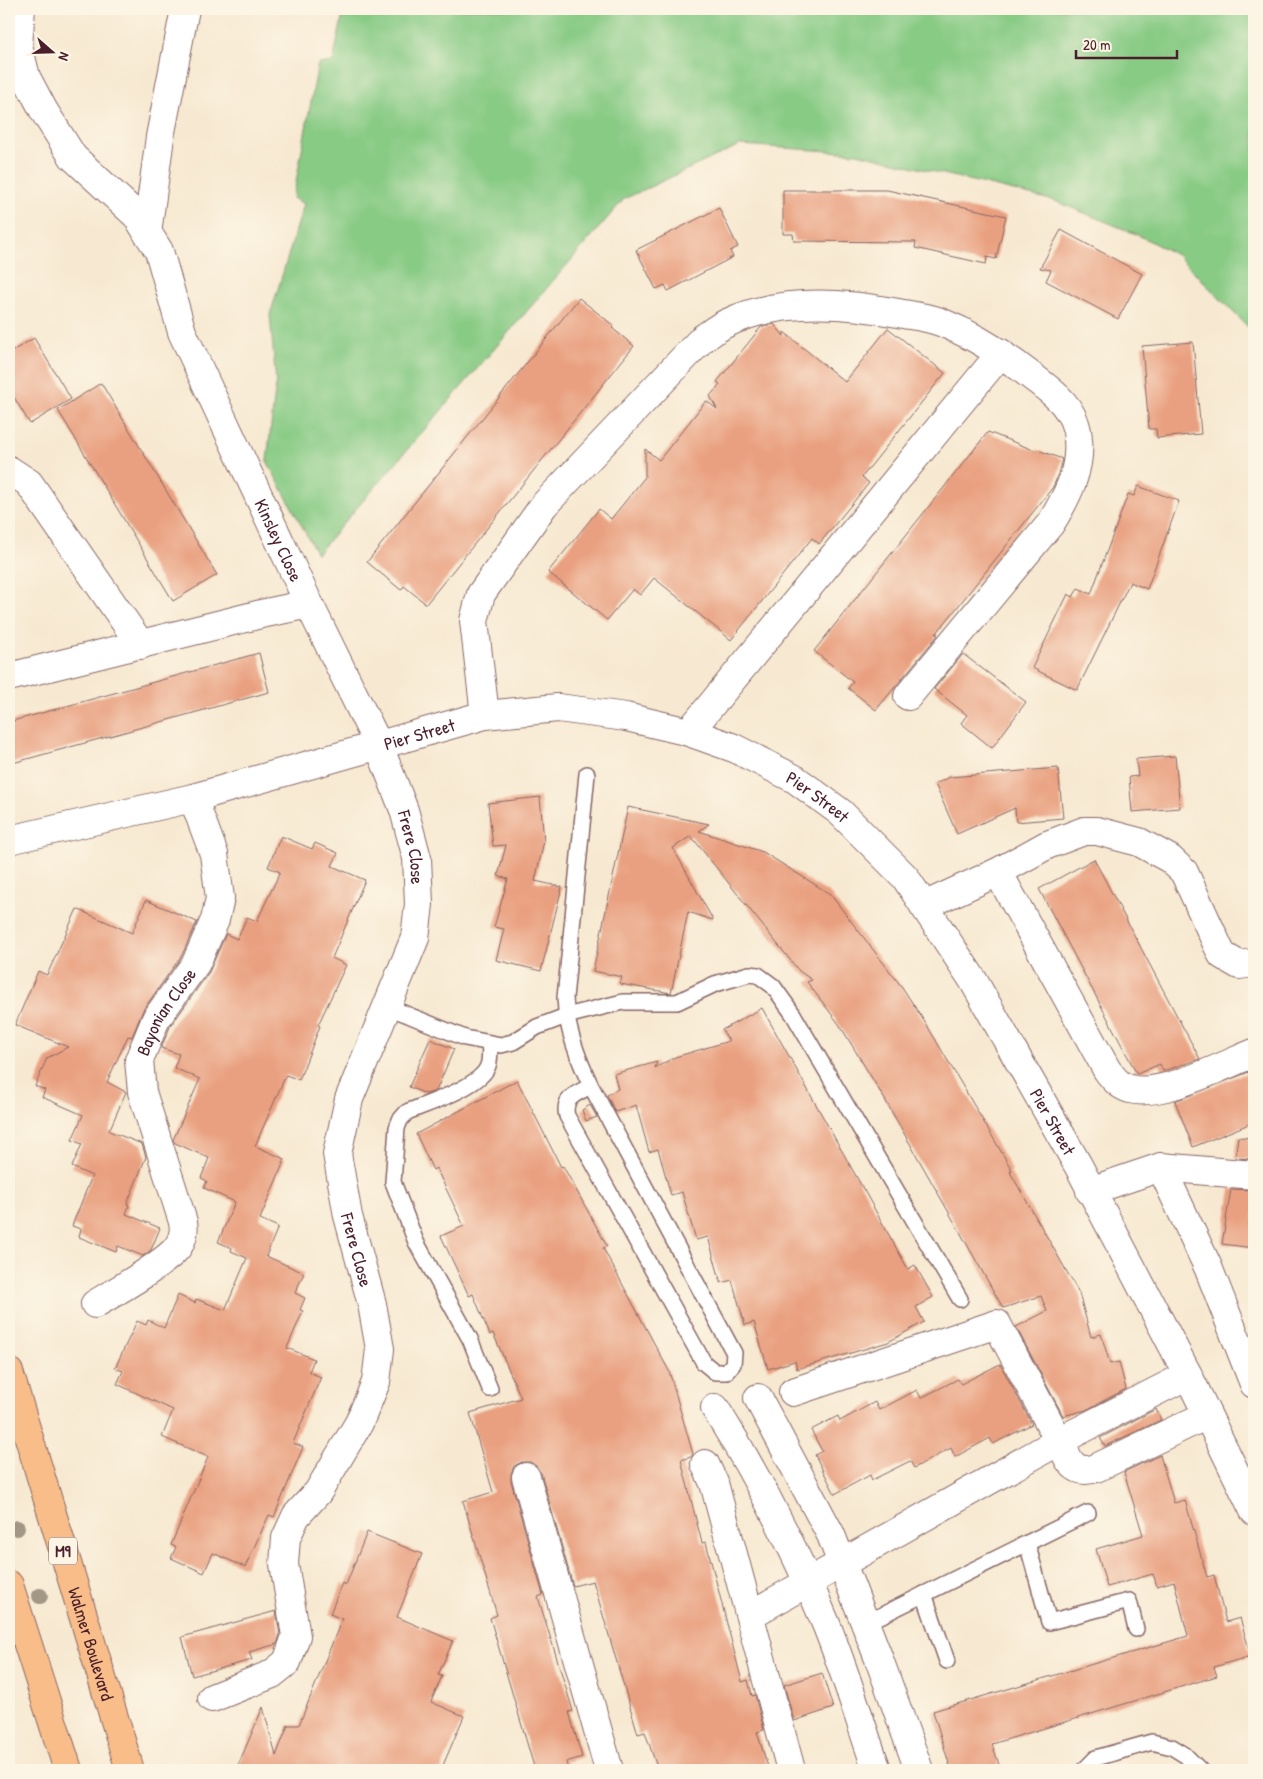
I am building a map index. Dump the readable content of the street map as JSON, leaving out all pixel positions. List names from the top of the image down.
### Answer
{
  "streets": {
    "main road": ["M9", "Walmer Boulevard"],
    "street": [
      "Kinsley Close",
      "Pier Street",
      "Frere Close",
      "Bayonian Close"
    ]
  },
  "crossings": [
    ["Kinsley Close", "Pier Street"],
    ["Kinsley Close", "Frere Close"],
    ["Pier Street", "Frere Close"],
    ["Pier Street", "Bayonian Close"]
  ],
  "scale_bar": "20 m",
  "north": "right"
}
